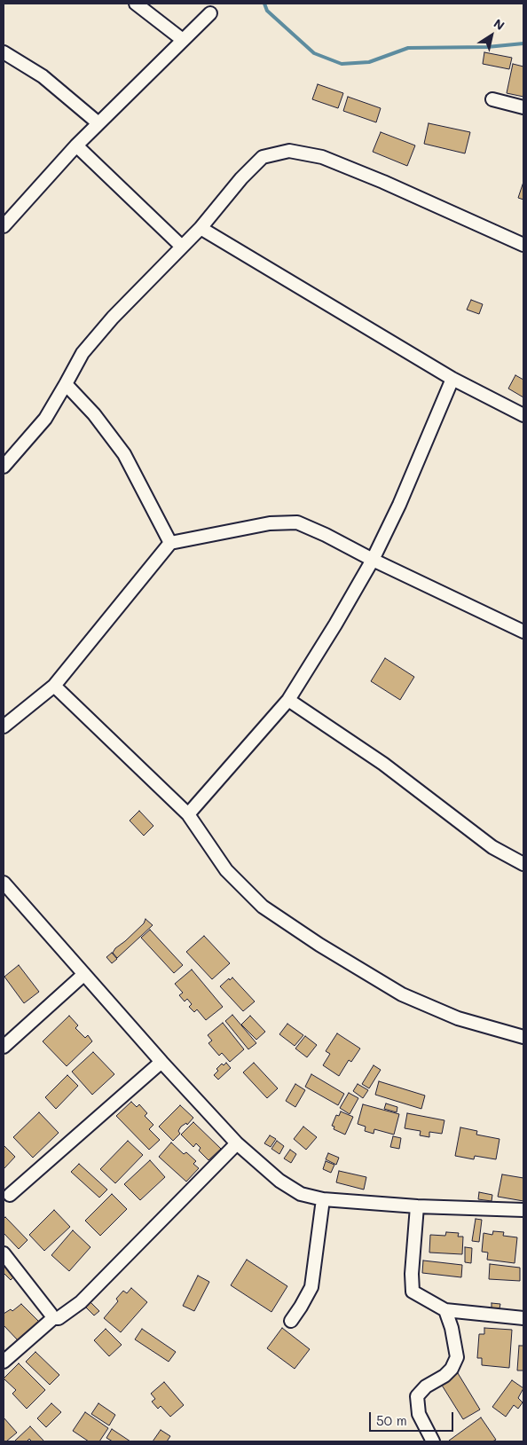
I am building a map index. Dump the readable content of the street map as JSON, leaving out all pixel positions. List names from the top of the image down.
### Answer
{
  "scale_bar": "50 m",
  "north": "top right"
}
